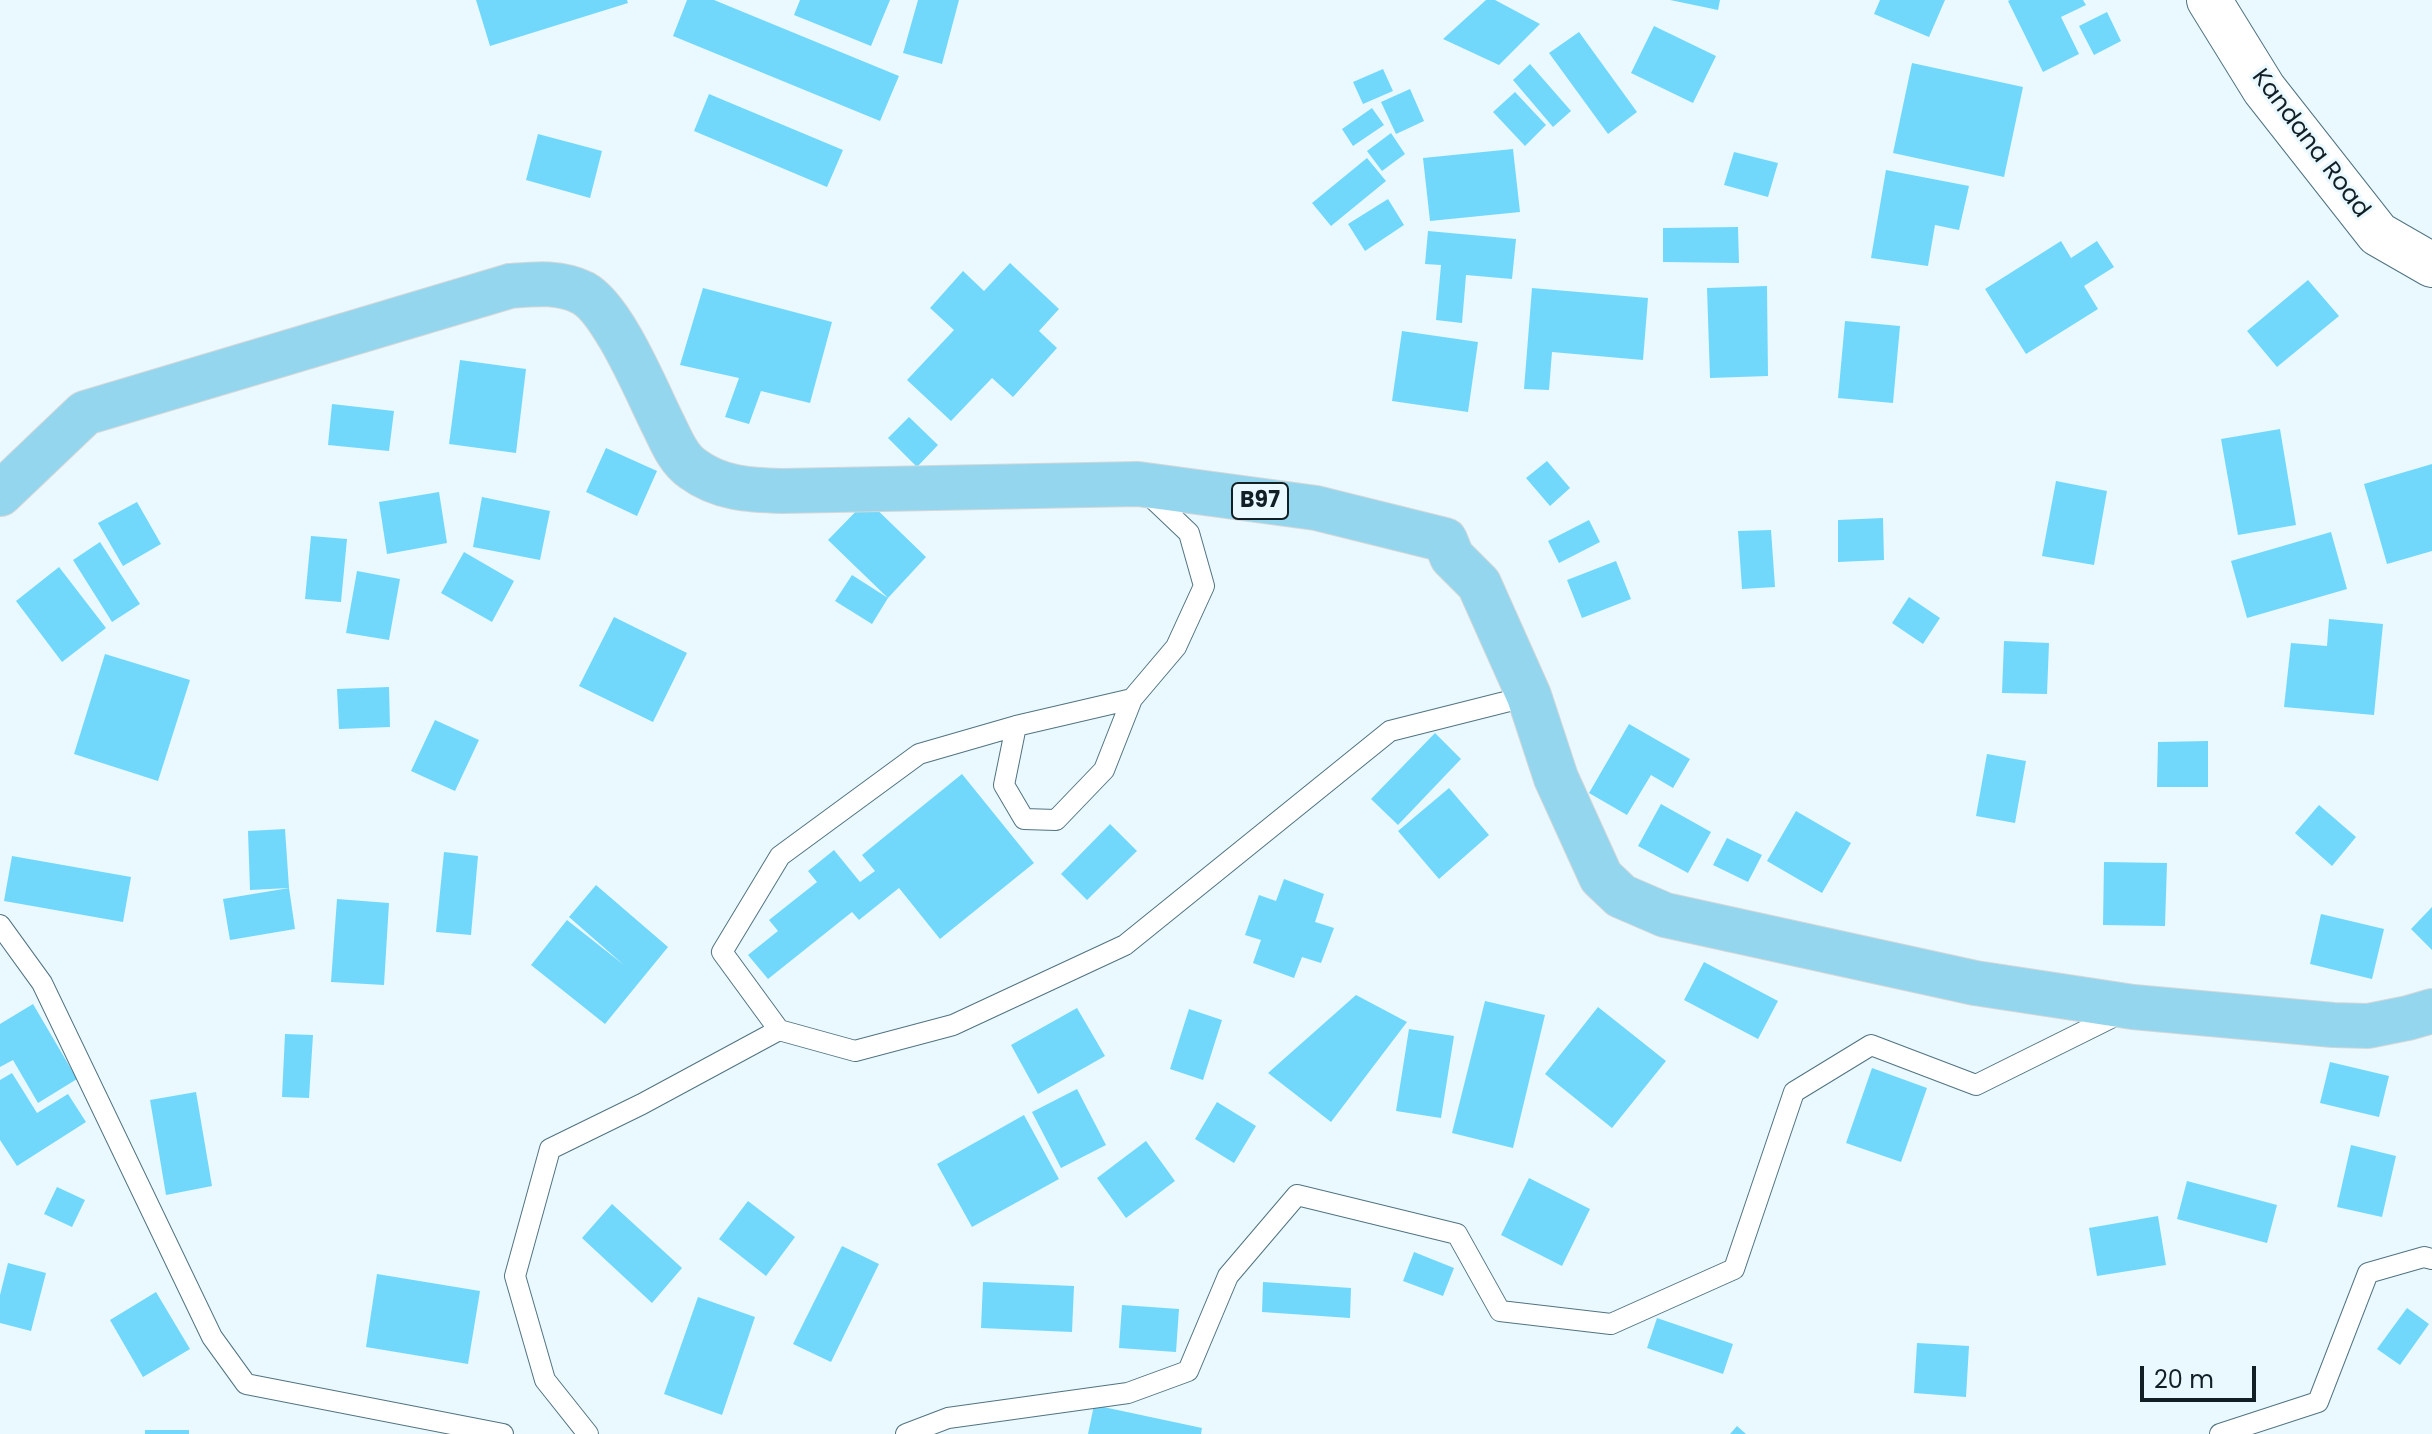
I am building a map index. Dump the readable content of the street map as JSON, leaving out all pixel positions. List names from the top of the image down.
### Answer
{
  "streets": {
    "main road": ["B97"],
    "street": ["Kandana Road"]
  },
  "scale_bar": "20 m"
}
